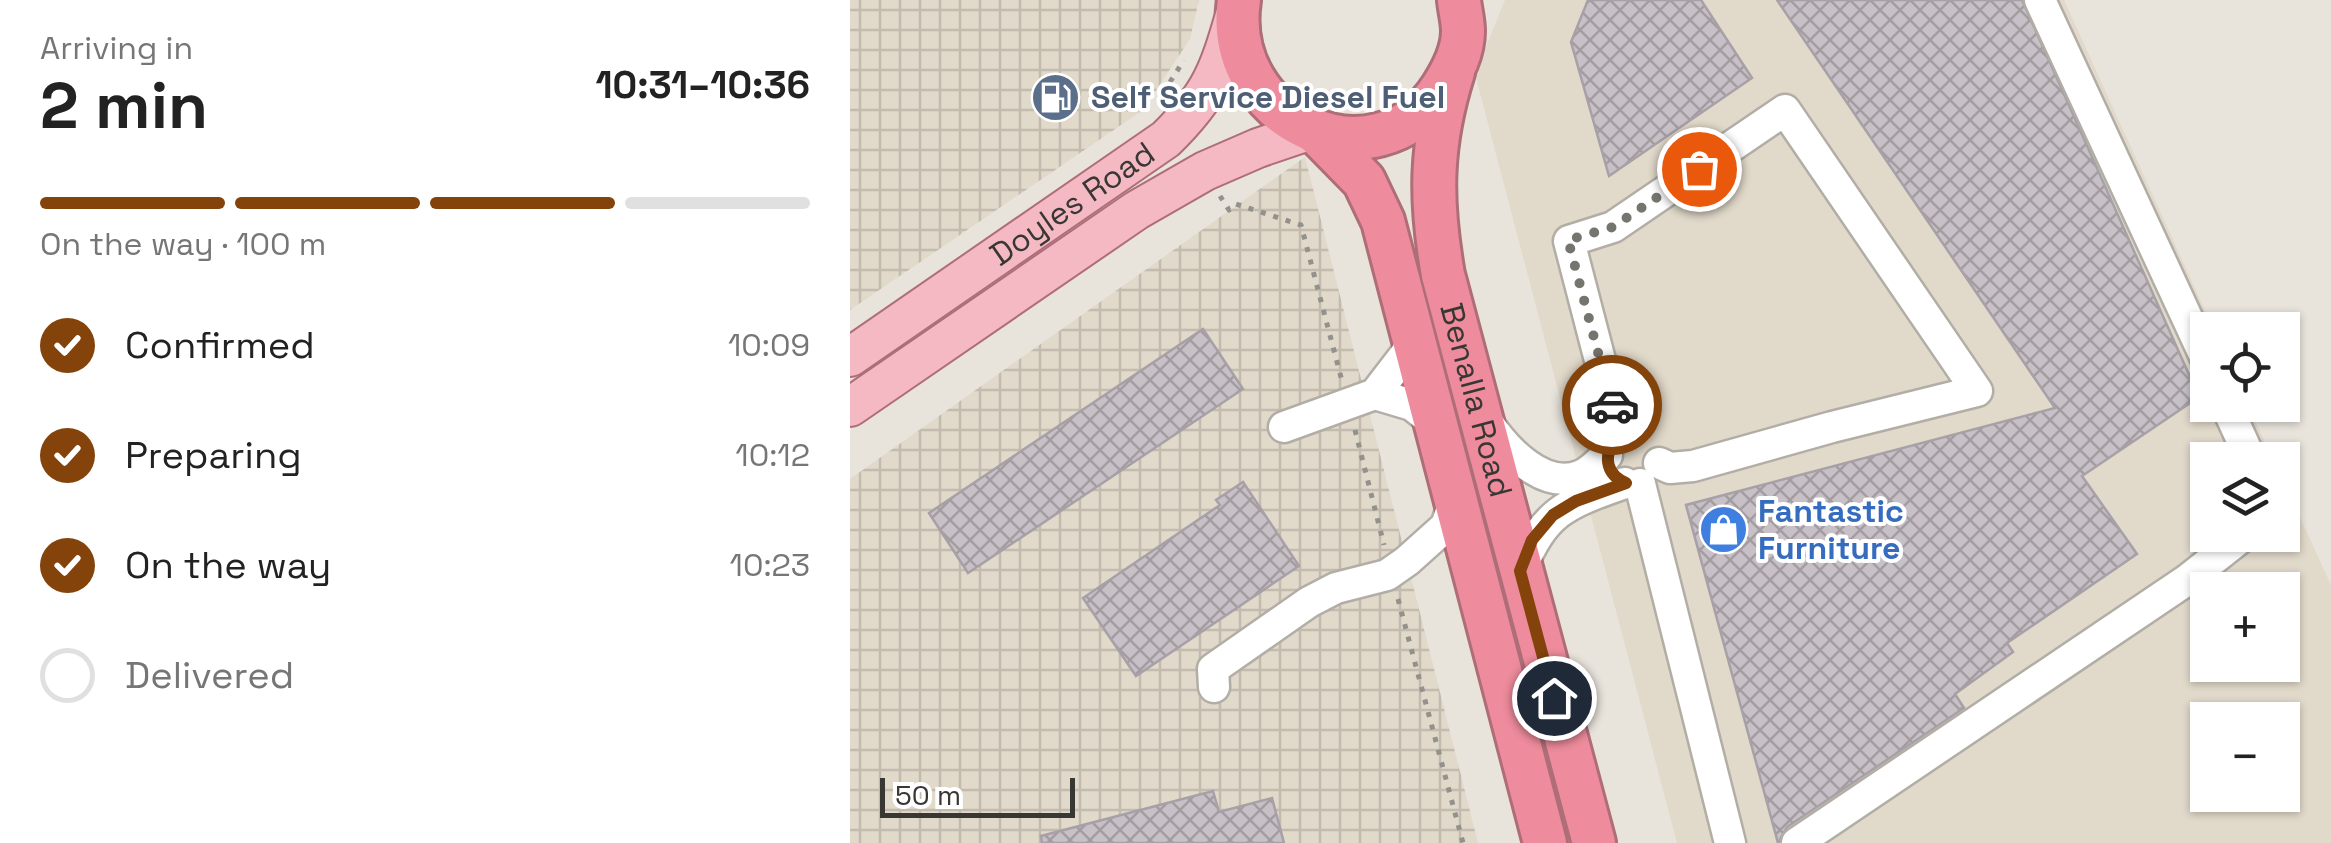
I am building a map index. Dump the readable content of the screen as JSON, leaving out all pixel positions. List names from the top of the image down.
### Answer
{
  "streets": {
    "highway": ["Benalla Road"],
    "main road": ["Doyles Road"]
  },
  "crossings": [
    ["Doyles Road", "Benalla Road"]
  ],
  "places": {
    "fuel station": ["Self Service Diesel Fuel"],
    "shop": ["Fantastic Furniture"]
  },
  "scale_bar": "50 m",
  "page": {
    "heading": ["2 min", "Arriving in", "10:31–10:36"],
    "bar": "On the way · 100 m",
    "list": [
      ["Confirmed", "10:09"],
      ["Preparing", "10:12"],
      ["On the way", "10:23"],
      "Delivered"
    ],
    "map_buttons": ["+", "−"],
    "scale": "50 m"
  }
}
